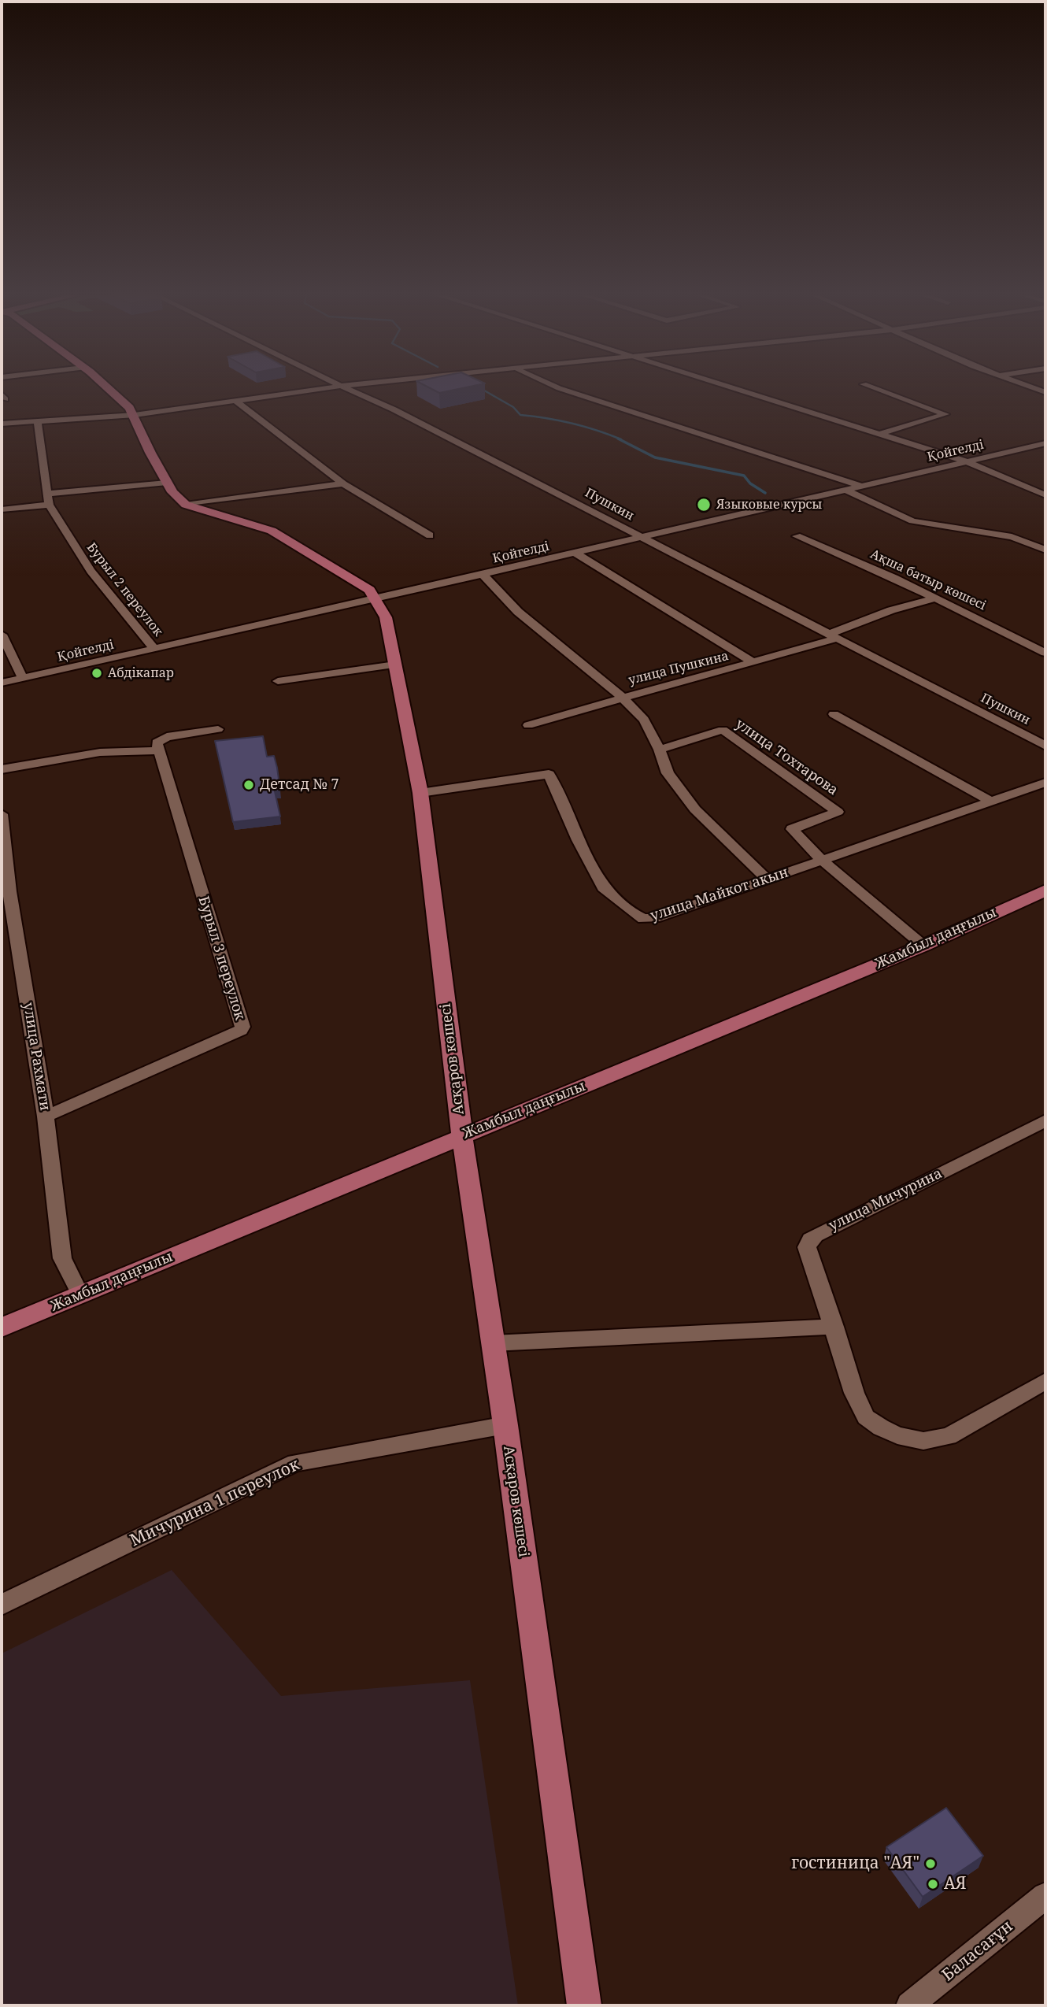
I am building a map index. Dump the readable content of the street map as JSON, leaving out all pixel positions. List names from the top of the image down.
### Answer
{
  "streets": {
    "main road": ["Жамбыл даңғылы", "Асқаров көшесі"],
    "street": [
      "Қойгелді",
      "Пушкин",
      "Ақша батыр көшесі",
      "Бурыл 2 переулок",
      "улица Пушкина",
      "улица Тохтарова",
      "улица Майкот акын",
      "Бурыл 3 переулок",
      "улица Рахмати",
      "улица Мичурина",
      "Мичурина 1 переулок",
      "Баласағұн"
    ]
  },
  "crossings": [
    ["Қойгелді", "Пушкин"],
    ["Қойгелді", "Бурыл 2 переулок"],
    ["Қойгелді", "Асқаров көшесі"],
    ["Пушкин", "улица Пушкина"],
    ["Ақша батыр көшесі", "улица Пушкина"],
    ["улица Тохтарова", "улица Майкот акын"],
    ["улица Тохтарова", "Жамбыл даңғылы"],
    ["улица Майкот акын", "Асқаров көшесі"],
    ["Жамбыл даңғылы", "улица Рахмати"],
    ["Жамбыл даңғылы", "Асқаров көшесі"],
    ["Бурыл 3 переулок", "улица Рахмати"],
    ["Асқаров көшесі", "Мичурина 1 переулок"]
  ],
  "places": [
    "Языковые курсы",
    "Абдiкапар",
    "Детсад № 7",
    "гостиница \"АЯ\"",
    "АЯ"
  ]
}
